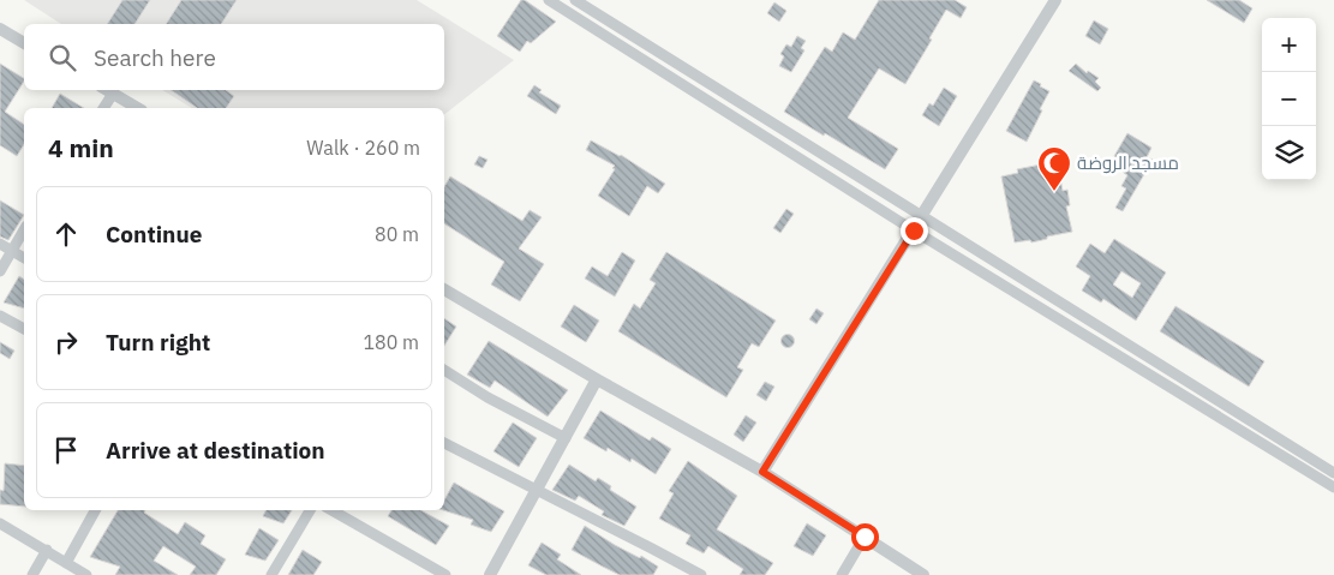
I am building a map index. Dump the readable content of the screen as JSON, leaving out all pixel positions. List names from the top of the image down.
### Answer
{
  "places": {
    "mosque": ["مسجد الروضة"]
  },
  "page": {
    "map_buttons": ["+", "−"],
    "search": "Search here",
    "heading": ["4 min", "Walk · 260 m"],
    "list": [
      ["Continue", "80 m"],
      ["Turn right", "180 m"],
      "Arrive at destination"
    ]
  }
}
